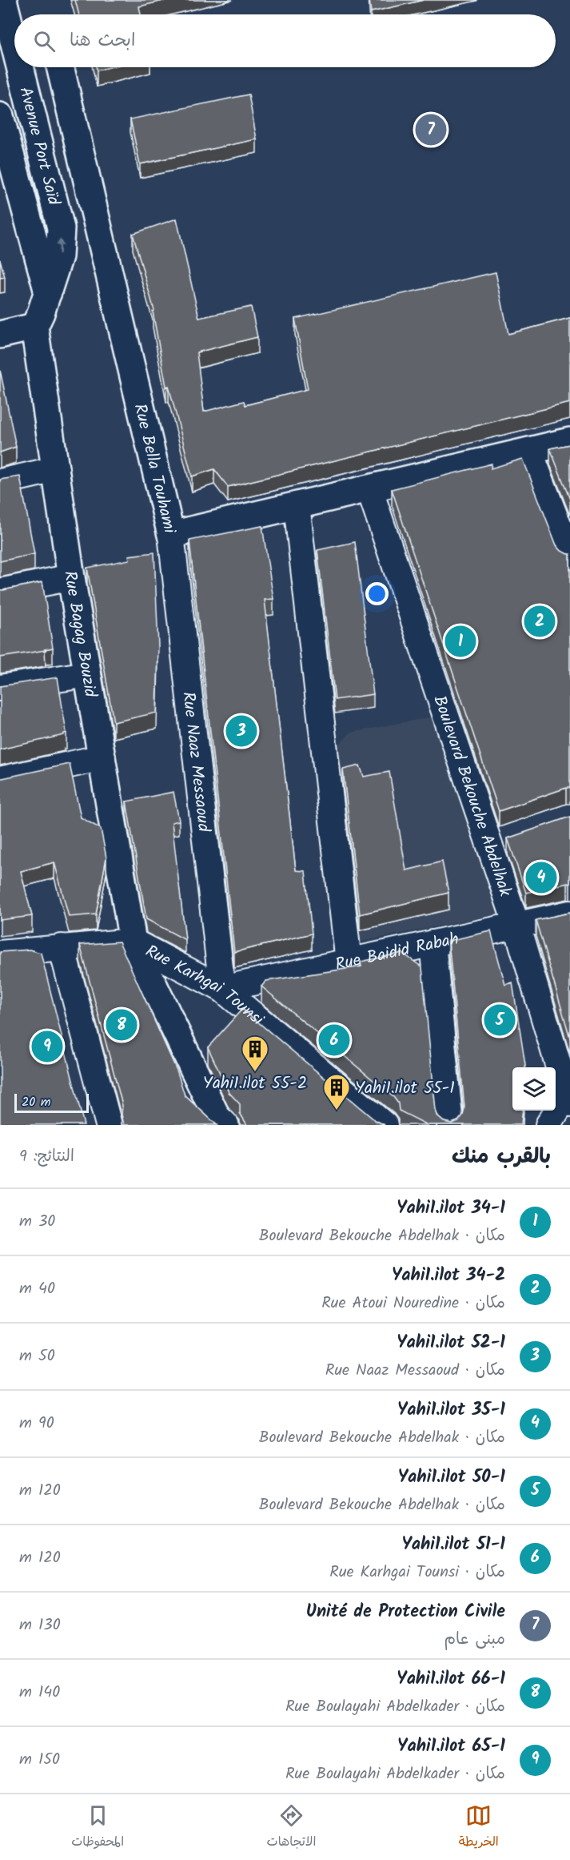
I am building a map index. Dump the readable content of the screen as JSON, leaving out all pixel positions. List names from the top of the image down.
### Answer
{
  "streets": {
    "street": [
      "Avenue Port Saïd",
      "Rue Bella Touhami",
      "Rue Bagag Bouzid",
      "Rue Naaz Messaoud",
      "Boulevard Bekouche Abdelhak",
      "Rue Baidid Rabah",
      "Rue Karhgai Tounsi"
    ]
  },
  "crossings": [
    ["Avenue Port Saïd", "Rue Bagag Bouzid"],
    ["Rue Bella Touhami", "Rue Naaz Messaoud"],
    ["Rue Bella Touhami", "Boulevard Bekouche Abdelhak"],
    ["Rue Bagag Bouzid", "Rue Karhgai Tounsi"],
    ["Rue Naaz Messaoud", "Rue Baidid Rabah"],
    ["Rue Naaz Messaoud", "Rue Karhgai Tounsi"],
    ["Boulevard Bekouche Abdelhak", "Rue Baidid Rabah"],
    ["Rue Baidid Rabah", "Rue Karhgai Tounsi"]
  ],
  "places": {
    "building": ["Yahi1.ilot 55-2", "Yahi1.ilot 55-1"]
  },
  "scale_bar": "20 m",
  "page": {
    "search": "ابحث هنا",
    "pins": [
      "7",
      "2",
      "1",
      "3",
      "4",
      "5",
      "8",
      "6",
      "9"
    ],
    "scale": "20 m",
    "heading": ["بالقرب منك", "النتائج: 9"],
    "list": [
      {
        "mark": "1",
        "name": "Yahi1.ilot 34-1",
        "note": "مكان · Boulevard Bekouche Abdelhak",
        "value": "30 m"
      },
      {
        "mark": "2",
        "name": "Yahi1.ilot 34-2",
        "note": "مكان · Rue Atoui Nouredine",
        "value": "40 m"
      },
      {
        "mark": "3",
        "name": "Yahi1.ilot 52-1",
        "note": "مكان · Rue Naaz Messaoud",
        "value": "50 m"
      },
      {
        "mark": "4",
        "name": "Yahi1.ilot 35-1",
        "note": "مكان · Boulevard Bekouche Abdelhak",
        "value": "90 m"
      },
      {
        "mark": "5",
        "name": "Yahi1.ilot 50-1",
        "note": "مكان · Boulevard Bekouche Abdelhak",
        "value": "120 m"
      },
      {
        "mark": "6",
        "name": "Yahi1.ilot 51-1",
        "note": "مكان · Rue Karhgai Tounsi",
        "value": "120 m"
      },
      {
        "mark": "7",
        "name": "Unité de Protection Civile",
        "note": "مبنى عام",
        "value": "130 m"
      },
      {
        "mark": "8",
        "name": "Yahi1.ilot 66-1",
        "note": "مكان · Rue Boulayahi Abdelkader",
        "value": "140 m"
      },
      {
        "mark": "9",
        "name": "Yahi1.ilot 65-1",
        "note": "مكان · Rue Boulayahi Abdelkader",
        "value": "150 m"
      }
    ],
    "nav": ["الخريطة", "الاتجاهات", "المحفوظات"]
  }
}
